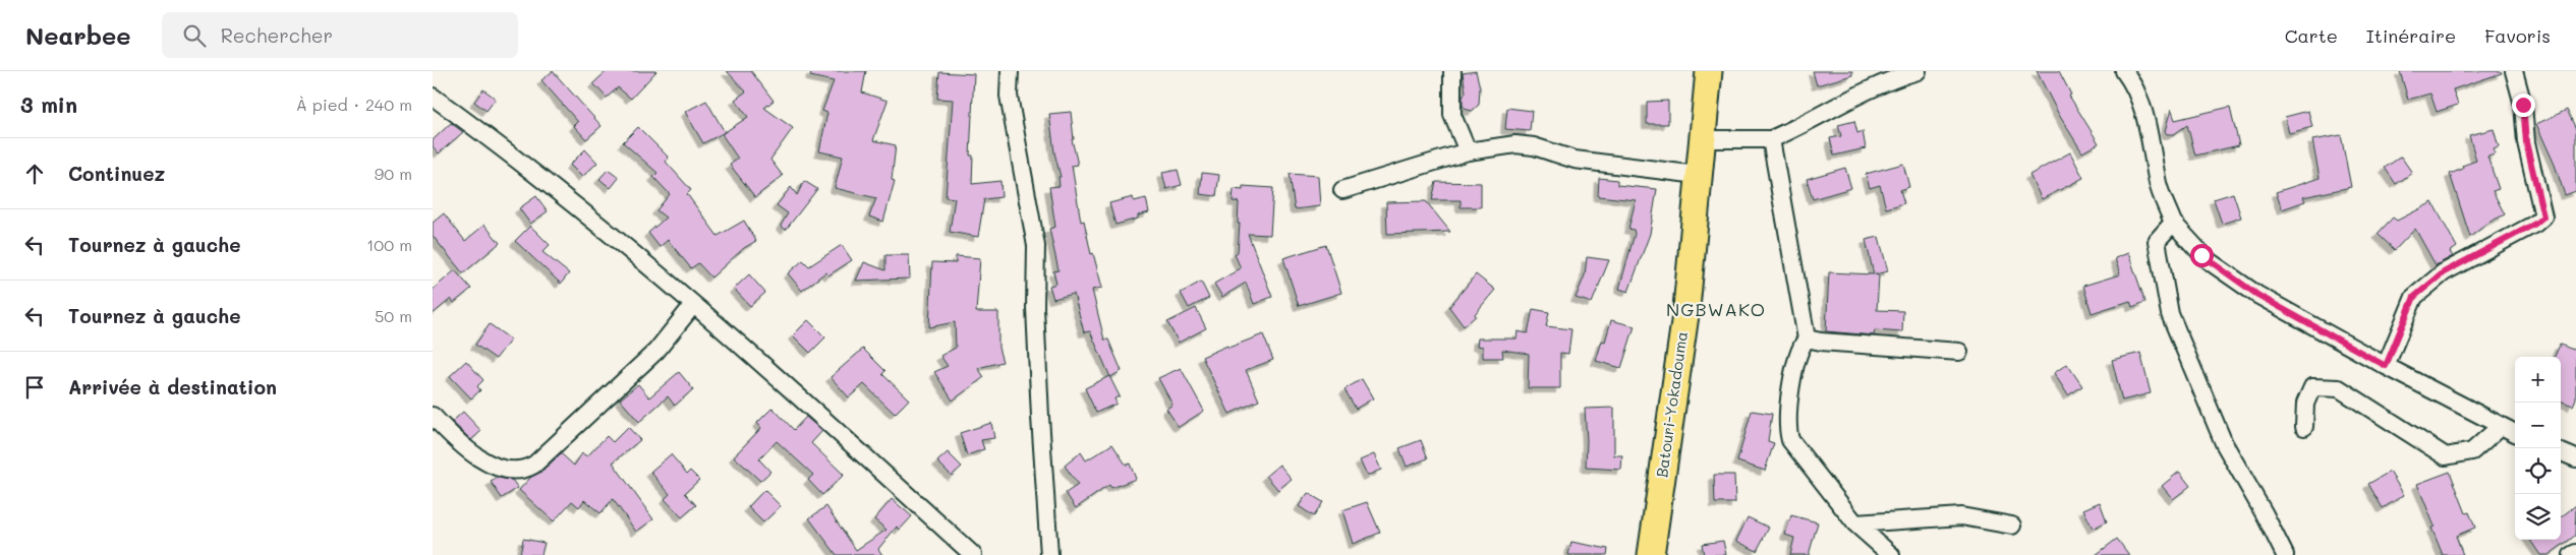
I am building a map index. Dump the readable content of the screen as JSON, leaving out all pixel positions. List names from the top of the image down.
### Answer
{
  "streets": {
    "highway": ["Batouri-Yokadouma"]
  },
  "districts": ["NGBWAKO"],
  "page": {
    "header": "Nearbee",
    "search": "Rechercher",
    "nav": ["Carte", "Itinéraire", "Favoris"],
    "heading": ["3 min", "À pied · 240 m"],
    "list": [
      ["Continuez", "90 m"],
      ["Tournez à gauche", "100 m"],
      ["Tournez à gauche", "50 m"],
      "Arrivée à destination"
    ],
    "map_buttons": ["+", "−"]
  }
}
